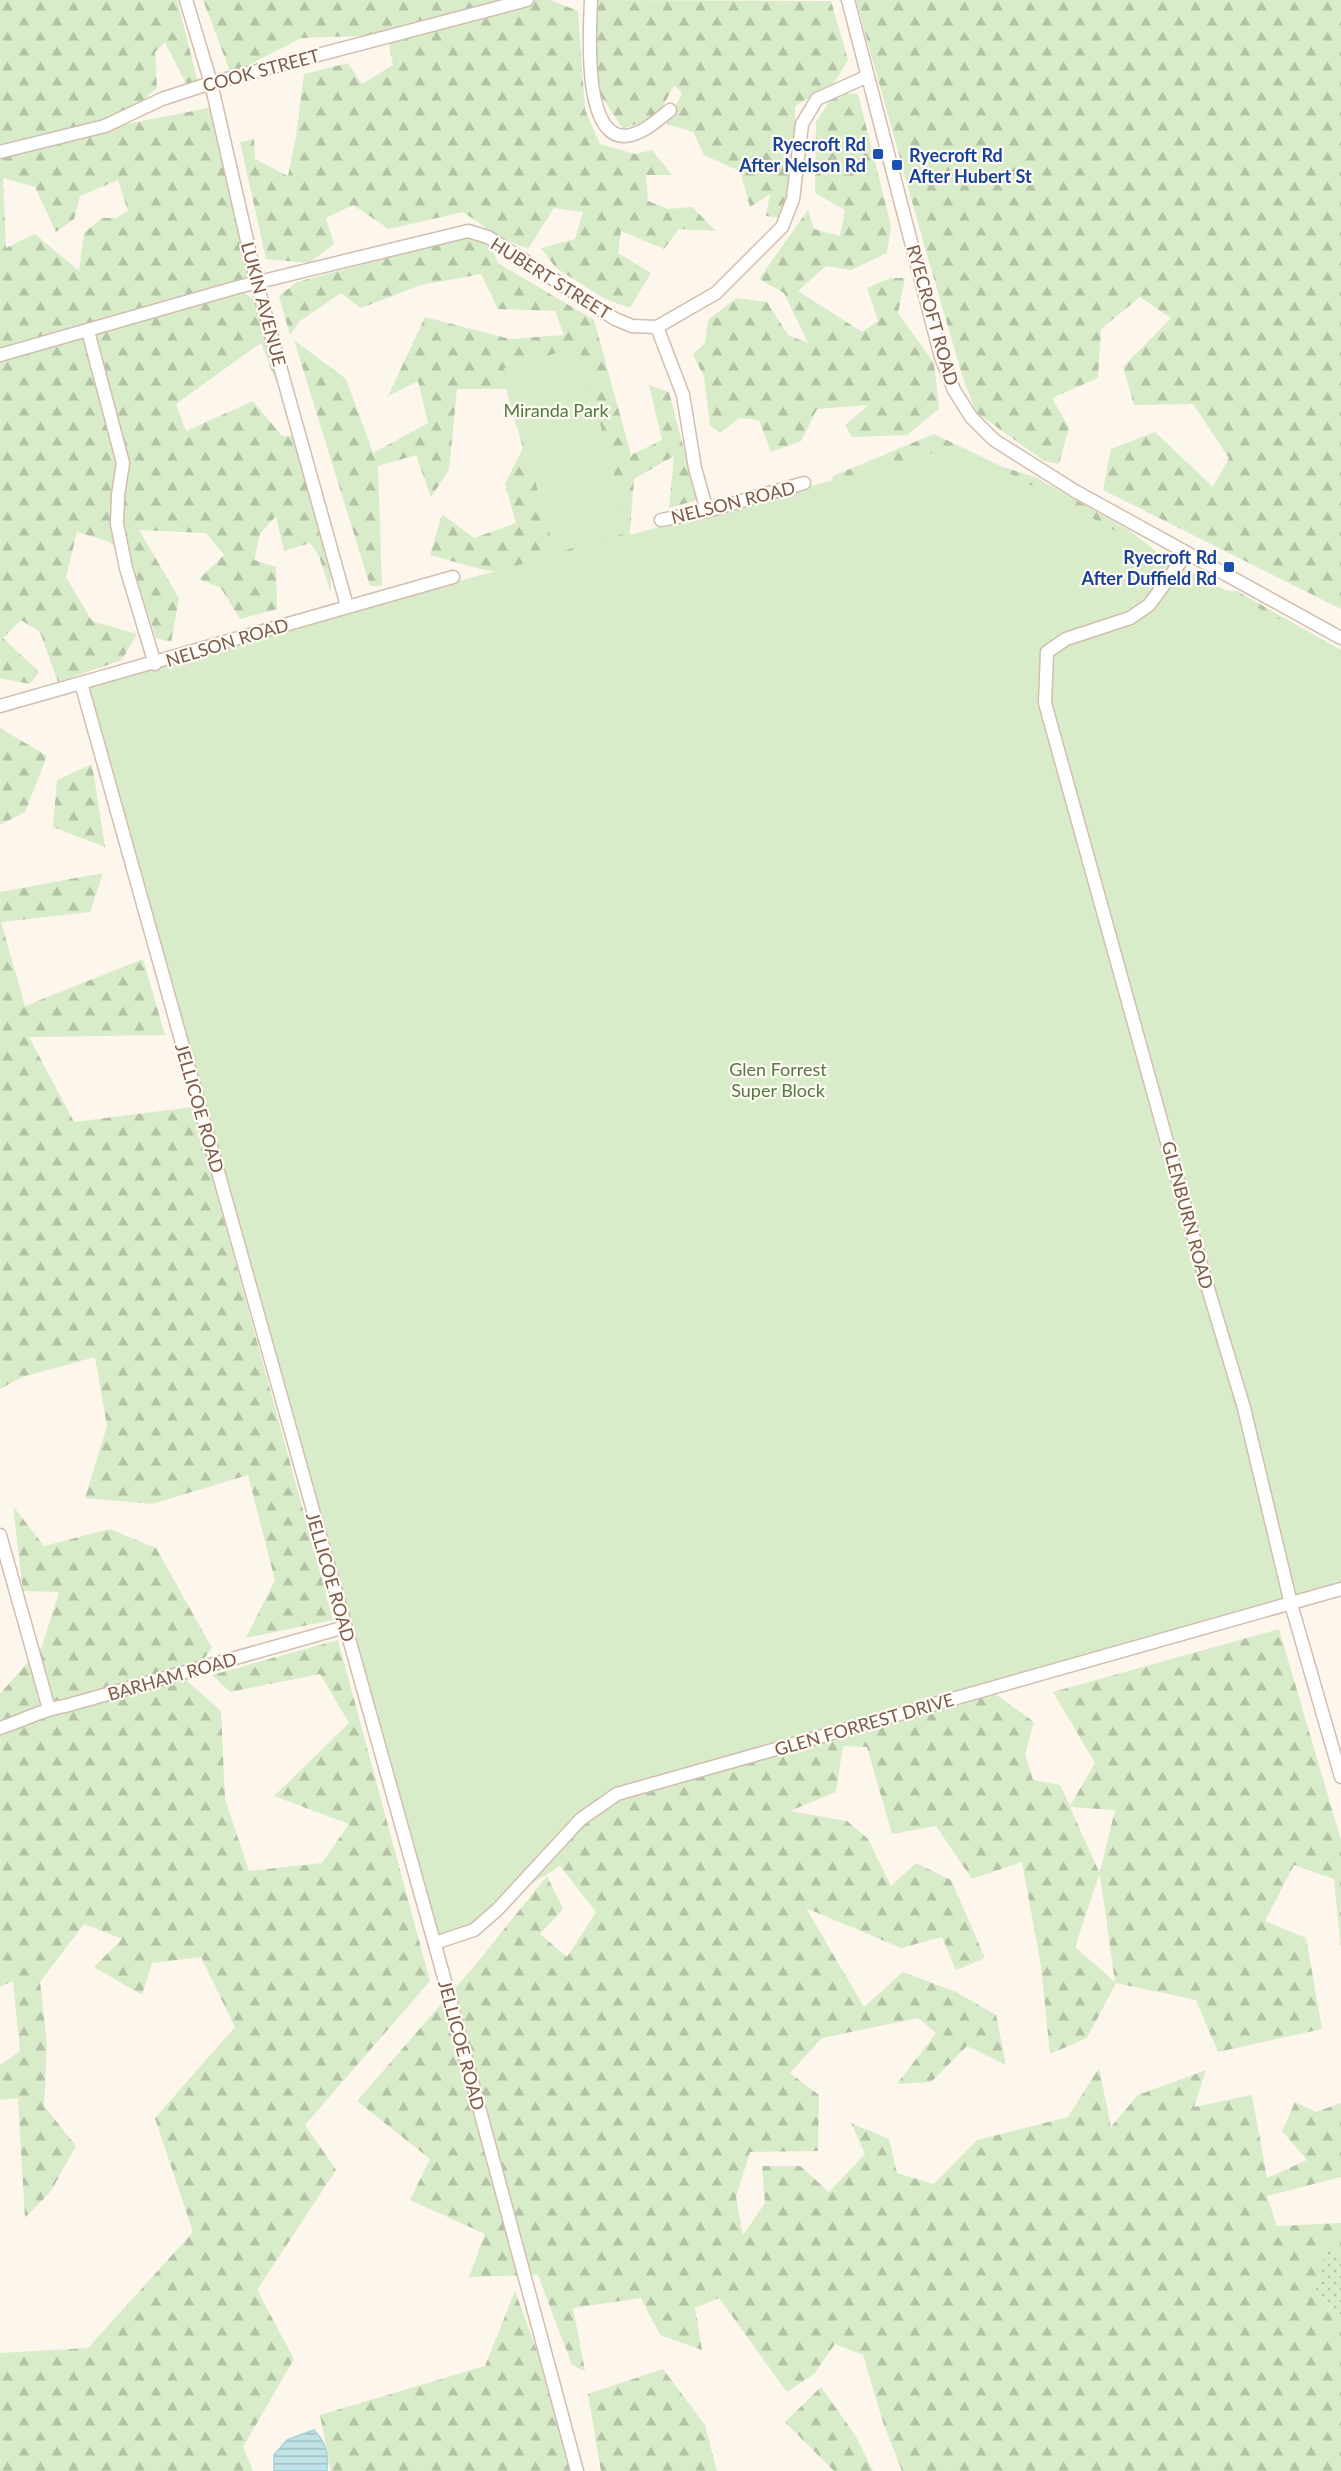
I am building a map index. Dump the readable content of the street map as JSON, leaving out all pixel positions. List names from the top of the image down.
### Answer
{
  "streets": {
    "street": [
      "COOK STREET",
      "HUBERT STREET",
      "LUKIN AVENUE",
      "RYECROFT ROAD",
      "NELSON ROAD",
      "JELLICOE ROAD",
      "GLENBURN ROAD",
      "BARHAM ROAD",
      "GLEN FORREST DRIVE"
    ]
  },
  "crossings": [
    ["COOK STREET", "LUKIN AVENUE"],
    ["HUBERT STREET", "LUKIN AVENUE"],
    ["LUKIN AVENUE", "NELSON ROAD"],
    ["RYECROFT ROAD", "GLENBURN ROAD"],
    ["NELSON ROAD", "JELLICOE ROAD"],
    ["JELLICOE ROAD", "BARHAM ROAD"],
    ["JELLICOE ROAD", "GLEN FORREST DRIVE"],
    ["GLENBURN ROAD", "GLEN FORREST DRIVE"]
  ],
  "parks": ["Miranda Park", "Glen Forrest Super Block"],
  "places": {
    "transit": ["Ryecroft Rd After Nelson Rd", "Ryecroft Rd After Hubert St", "Ryecroft Rd After Duffield Rd"]
  }
}
